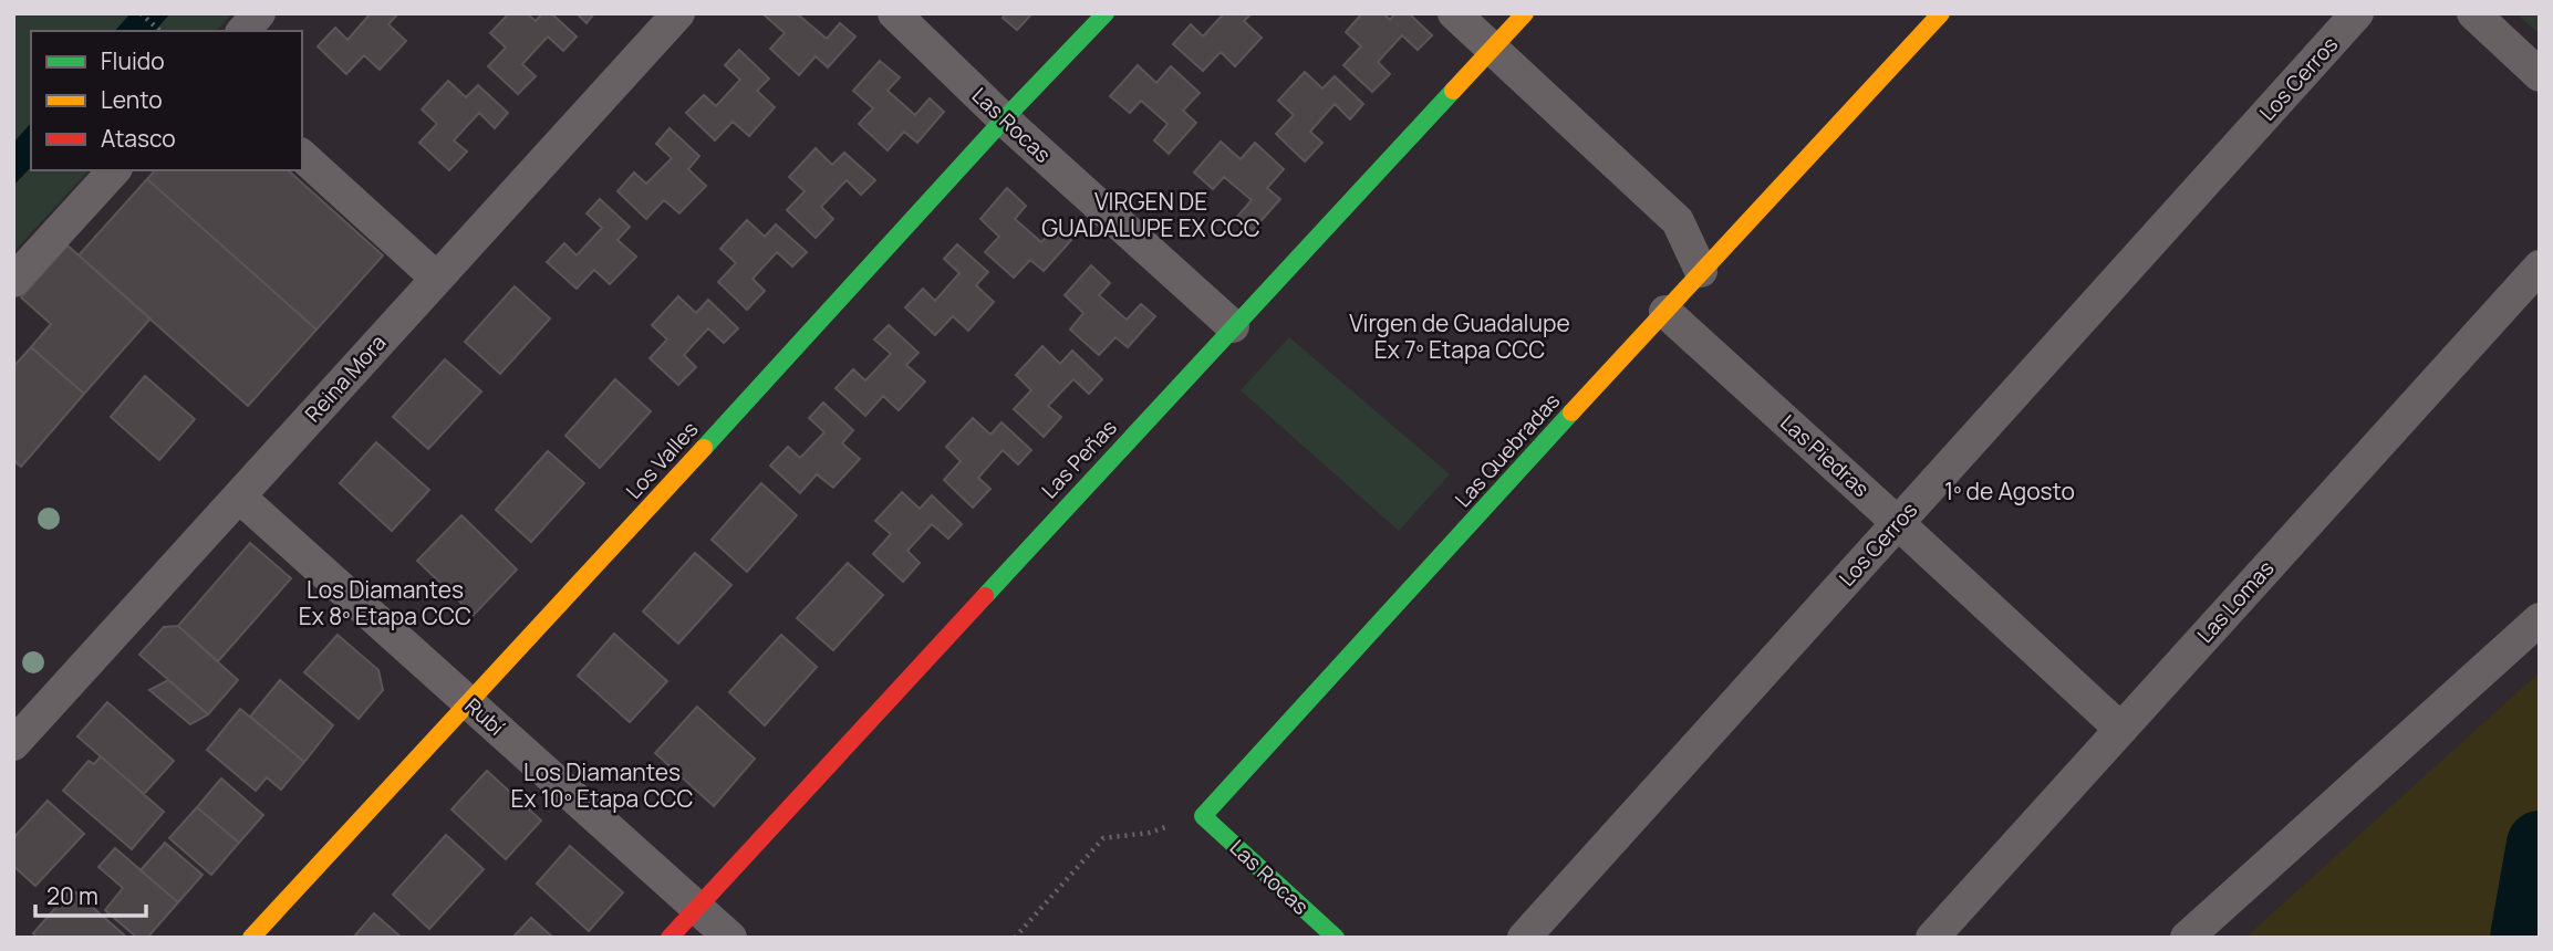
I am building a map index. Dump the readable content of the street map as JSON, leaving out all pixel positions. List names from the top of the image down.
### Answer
{
  "streets": {
    "street": [
      "Los Cerros",
      "Las Rocas",
      "Reina Mora",
      "Las Quebradas",
      "Las Piedras",
      "Las Peñas",
      "Los Valles",
      "Las Lomas",
      "Rubí"
    ]
  },
  "crossings": [
    ["Los Cerros", "Las Piedras"],
    ["Las Rocas", "Las Quebradas"],
    ["Las Rocas", "Las Peñas"],
    ["Las Rocas", "Los Valles"],
    ["Reina Mora", "Rubí"],
    ["Las Quebradas", "Las Piedras"],
    ["Las Piedras", "Las Lomas"],
    ["Las Peñas", "Rubí"],
    ["Los Valles", "Rubí"]
  ],
  "districts": [
    "VIRGEN DE GUADALUPE EX CCC",
    "Virgen de Guadalupe Ex 7º Etapa CCC",
    "1º de Agosto",
    "Los Diamantes Ex 8º Etapa CCC",
    "Los Diamantes Ex 10º Etapa CCC"
  ],
  "legend": ["Fluido", "Lento", "Atasco"],
  "scale_bar": "20 m"
}
